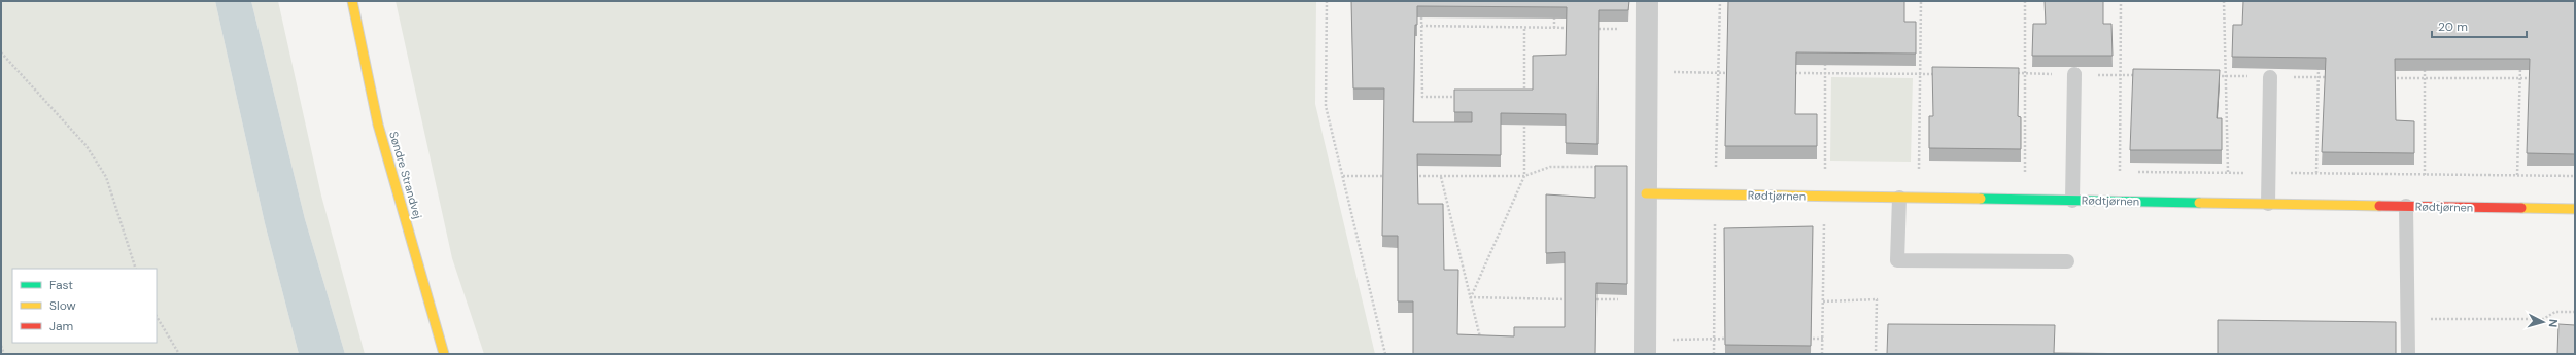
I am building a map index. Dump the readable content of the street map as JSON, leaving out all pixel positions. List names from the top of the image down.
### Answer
{
  "streets": {
    "street": ["Søndre Strandvej", "Rødtjørnen"]
  },
  "legend": ["Fast", "Slow", "Jam"],
  "scale_bar": "20 m",
  "north": "right"
}
